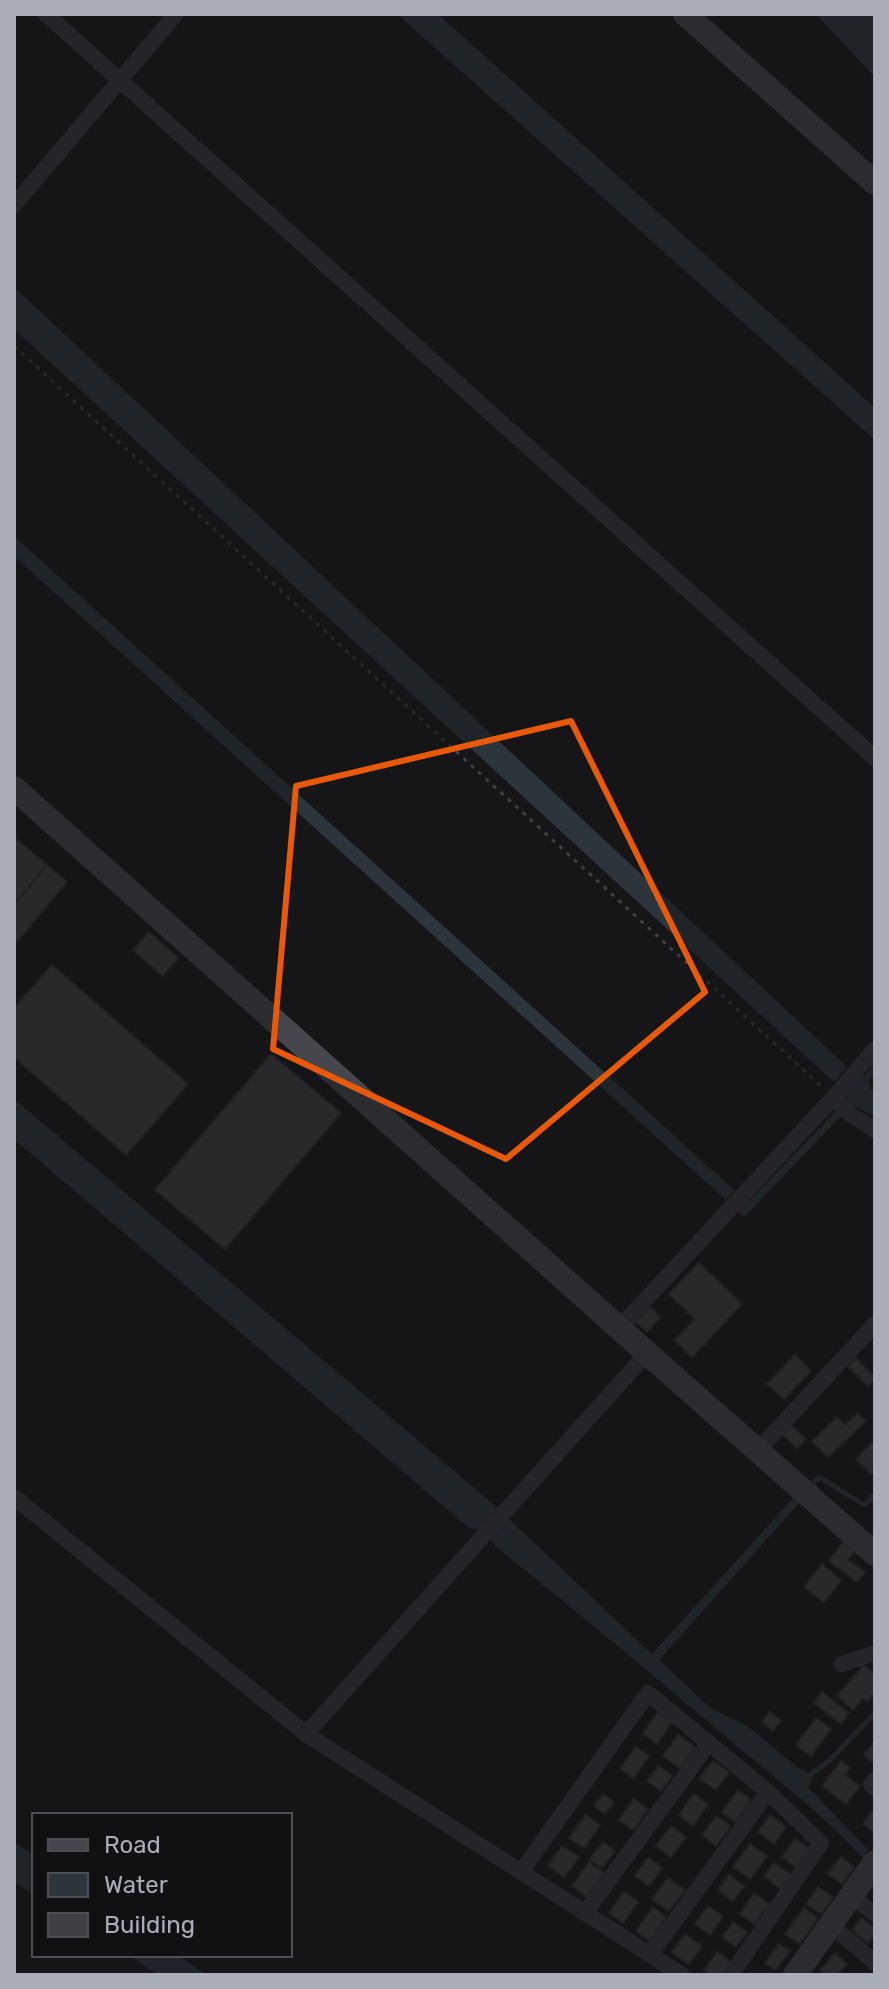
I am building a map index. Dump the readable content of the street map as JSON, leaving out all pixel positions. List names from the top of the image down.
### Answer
{
  "legend": ["Road", "Water", "Building"]
}
